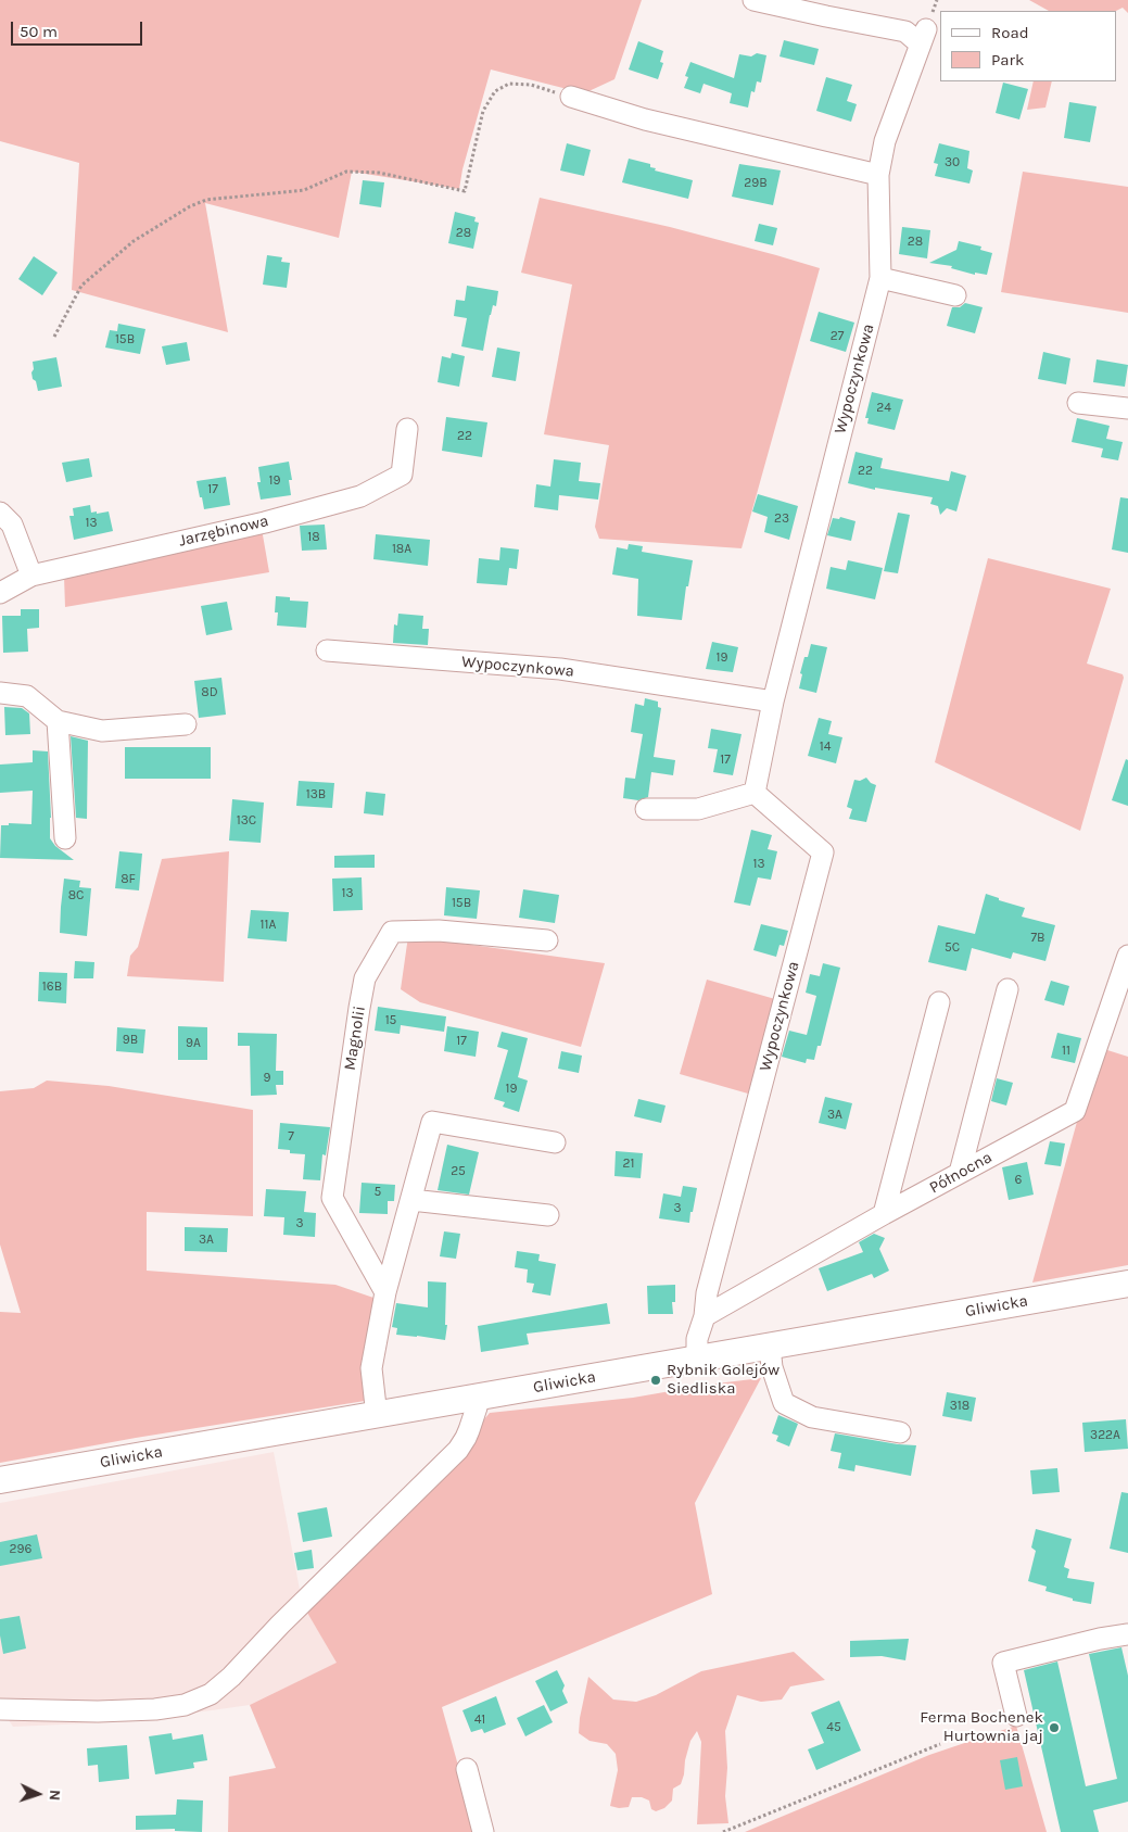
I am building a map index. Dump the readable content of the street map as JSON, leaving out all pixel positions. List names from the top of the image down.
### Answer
{
  "streets": {
    "main road": ["Gliwicka"],
    "street": [
      "Wypoczynkowa",
      "Jarzębinowa",
      "Magnolii",
      "Północna"
    ]
  },
  "crossings": [
    ["Wypoczynkowa", "Północna"],
    ["Wypoczynkowa", "Gliwicka"]
  ],
  "places": ["Rybnik Golejów Siedliska", "Ferma Bochenek Hurtownia jaj"],
  "house_numbers": [
    "30",
    "29B",
    "28",
    "28",
    "27",
    "15B",
    "24",
    "22",
    "22",
    "19",
    "17",
    "23",
    "13",
    "18",
    "18A",
    "19",
    "8D",
    "14",
    "17",
    "13B",
    "13C",
    "13",
    "8F",
    "13",
    "8C",
    "15B",
    "11A",
    "7B",
    "5C",
    "16B",
    "15",
    "9B",
    "17",
    "9A",
    "11",
    "9",
    "19",
    "3A",
    "7",
    "21",
    "25",
    "6",
    "5",
    "3",
    "3",
    "3A",
    "318",
    "322A",
    "296",
    "41",
    "45"
  ],
  "legend": ["Road", "Park"],
  "scale_bar": "50 m",
  "north": "right"
}
